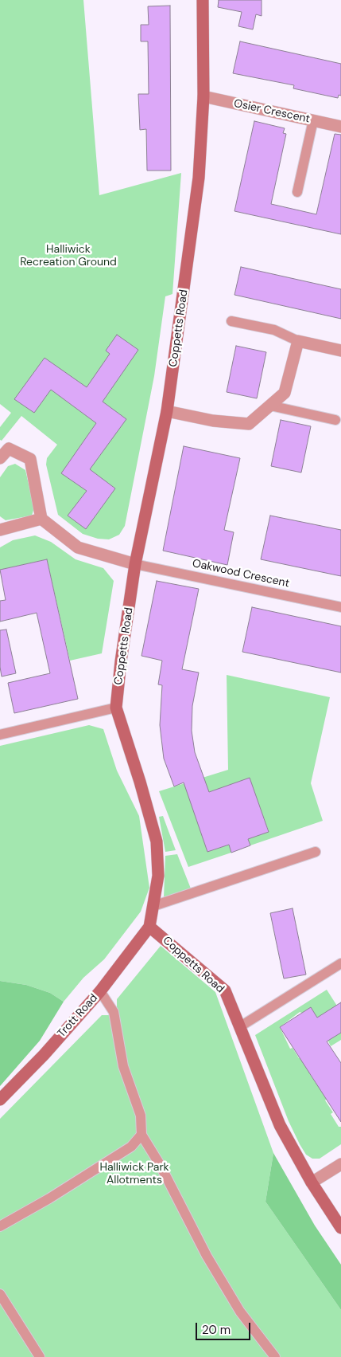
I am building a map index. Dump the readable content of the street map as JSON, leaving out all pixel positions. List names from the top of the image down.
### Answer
{
  "streets": {
    "street": ["Osier Crescent", "Coppetts Road", "Trott Road"],
    "lane": ["Oakwood Crescent"]
  },
  "crossings": [
    ["Osier Crescent", "Coppetts Road"],
    ["Coppetts Road", "Oakwood Crescent"],
    ["Coppetts Road", "Trott Road"]
  ],
  "parks": ["Halliwick Recreation Ground", "Halliwick Park Allotments"],
  "scale_bar": "20 m"
}
